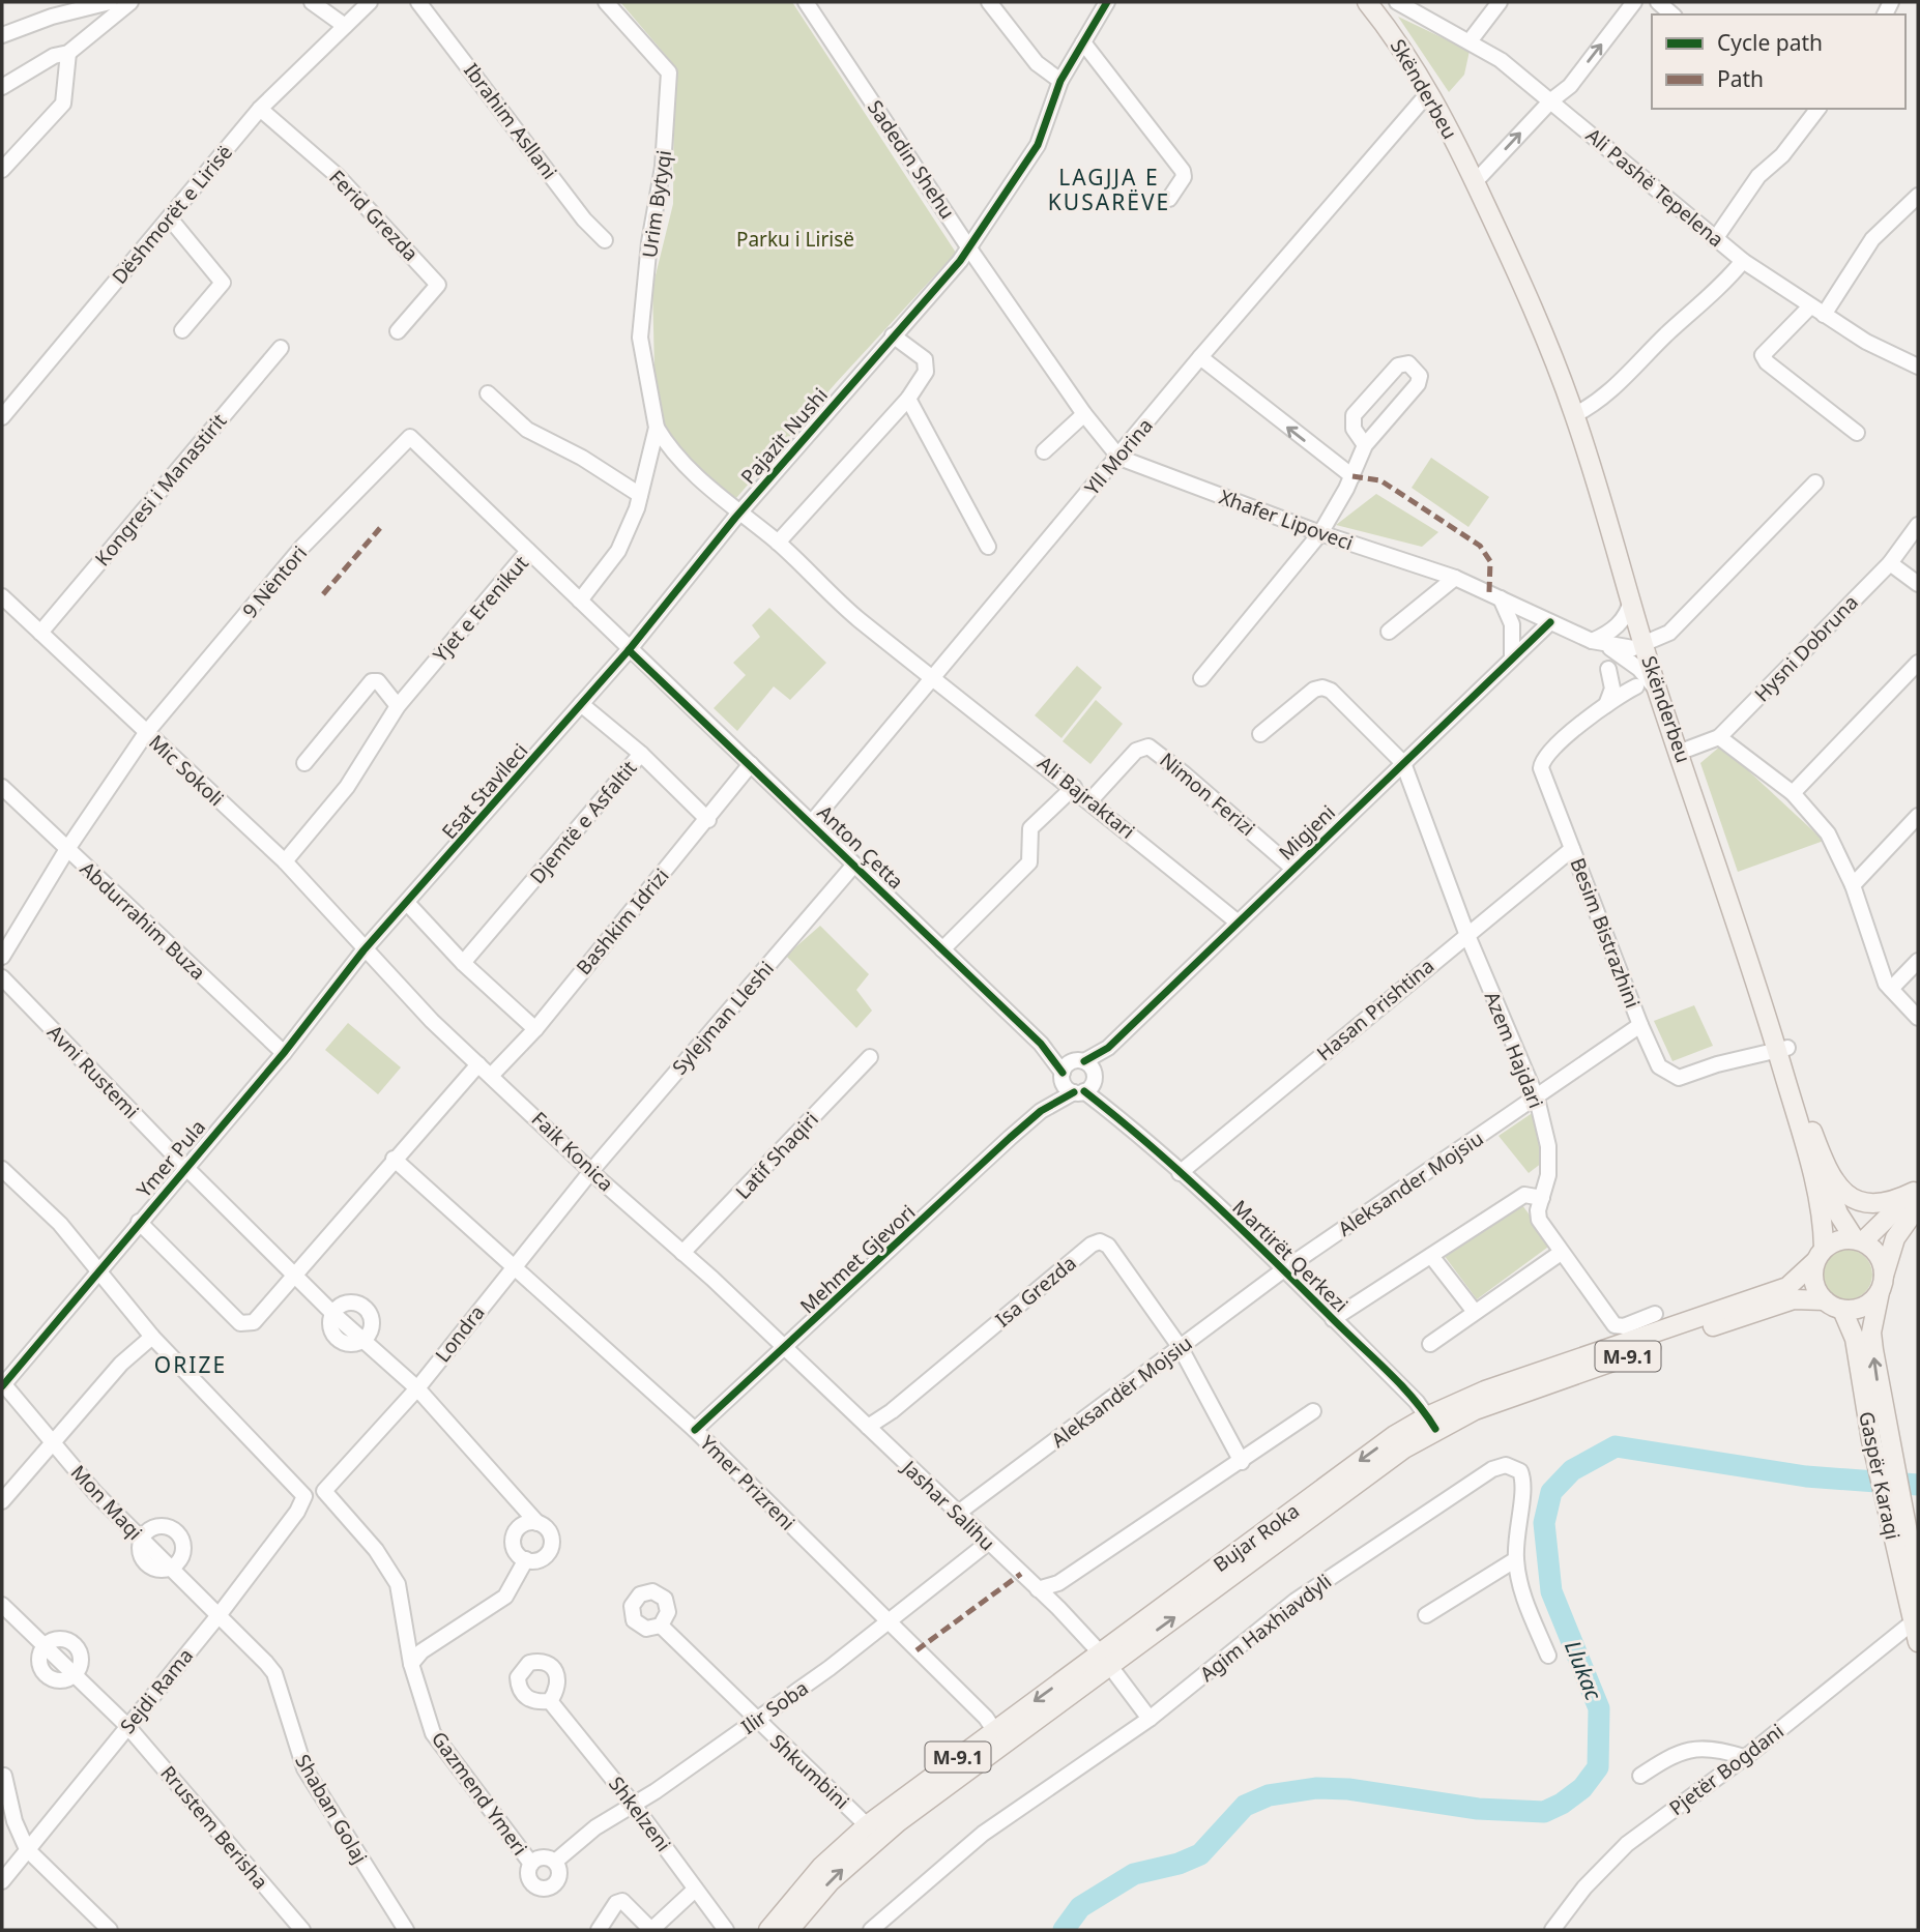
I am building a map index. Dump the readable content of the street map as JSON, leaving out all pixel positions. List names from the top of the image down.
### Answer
{
  "streets": {
    "main road": [
      "Skënderbeu",
      "M-9.1",
      "Gaspër Karaqi",
      "Bujar Roka"
    ],
    "street": [
      "Ibrahim Asllani",
      "Sadedin Shehu",
      "Ali Pashë Tepelena",
      "Urim Bytyqi",
      "Dëshmorët e Lirisë",
      "Ferid Grezda",
      "Pajazit Nushi",
      "Yll Morina",
      "Kongresi i Manastirit",
      "Xhafer Lipoveci",
      "9 Nëntori",
      "Yjet e Erenikut",
      "Hysni Dobruna",
      "Mic Sokoli",
      "Esat Stavileci",
      "Nimon Ferizi",
      "Ali Bajraktari",
      "Djemtë e Asfaltit",
      "Migjeni",
      "Anton Çetta",
      "Abdurrahim Buza",
      "Bashkim Idrizi",
      "Besim Bistrazhini",
      "Hasan Prishtina",
      "Sylejman Lleshi",
      "Azem Hajdari",
      "Avni Rustemi",
      "Faik Konica",
      "Latif Shaqiri",
      "Ymer Pula",
      "Aleksander Mojsiu",
      "Martirët Qerkezi",
      "Mehmet Gjevori",
      "Isa Grezda",
      "Londra",
      "Aleksandër Mojsiu",
      "Ymer Prizreni",
      "Mon Maqi",
      "Jashar Salihu",
      "Agim Haxhiavdyli",
      "Sejdi Rama",
      "Ilir Soba",
      "Pjetër Bogdani",
      "Shkumbini",
      "Gazmend Ymeri",
      "Shaban Golaj",
      "Shkelzeni",
      "Rrustem Berisha"
    ]
  },
  "crossings": [
    ["Skënderbeu", "Yll Morina"],
    ["Skënderbeu", "Xhafer Lipoveci"],
    ["Skënderbeu", "Hysni Dobruna"],
    ["Skënderbeu", "Besim Bistrazhini"],
    ["Skënderbeu", "M-9.1"],
    ["Skënderbeu", "Gaspër Karaqi"],
    ["Skënderbeu", "Bujar Roka"],
    ["Sadedin Shehu", "Pajazit Nushi"],
    ["Sadedin Shehu", "Yll Morina"],
    ["Sadedin Shehu", "Xhafer Lipoveci"],
    ["Urim Bytyqi", "Pajazit Nushi"],
    ["Urim Bytyqi", "Yjet e Erenikut"],
    ["Urim Bytyqi", "Ali Bajraktari"],
    ["Dëshmorët e Lirisë", "Ferid Grezda"],
    ["Pajazit Nushi", "Yjet e Erenikut"],
    ["Pajazit Nushi", "Esat Stavileci"],
    ["Pajazit Nushi", "Anton Çetta"],
    ["Yll Morina", "Xhafer Lipoveci"],
    ["Yll Morina", "Ali Bajraktari"],
    ["Yll Morina", "Anton Çetta"],
    ["Kongresi i Manastirit", "Mic Sokoli"],
    ["Xhafer Lipoveci", "Migjeni"],
    ["9 Nëntori", "Yjet e Erenikut"],
    ["9 Nëntori", "Mic Sokoli"],
    ["9 Nëntori", "Abdurrahim Buza"],
    ["Yjet e Erenikut", "Mic Sokoli"],
    ["Yjet e Erenikut", "Esat Stavileci"],
    ["Yjet e Erenikut", "Anton Çetta"],
    ["Mic Sokoli", "Esat Stavileci"],
    ["Mic Sokoli", "Faik Konica"],
    ["Mic Sokoli", "Ymer Pula"],
    ["Esat Stavileci", "Anton Çetta"],
    ["Esat Stavileci", "Faik Konica"],
    ["Esat Stavileci", "Ymer Pula"],
    ["Nimon Ferizi", "Ali Bajraktari"],
    ["Nimon Ferizi", "Migjeni"],
    ["Ali Bajraktari", "Migjeni"],
    ["Djemtë e Asfaltit", "Bashkim Idrizi"],
    ["Migjeni", "Anton Çetta"],
    ["Migjeni", "Azem Hajdari"],
    ["Migjeni", "Martirët Qerkezi"],
    ["Migjeni", "Mehmet Gjevori"],
    ["Anton Çetta", "Bashkim Idrizi"],
    ["Anton Çetta", "Sylejman Lleshi"],
    ["Anton Çetta", "Martirët Qerkezi"],
    ["Anton Çetta", "Mehmet Gjevori"],
    ["Abdurrahim Buza", "Ymer Pula"],
    ["Bashkim Idrizi", "Faik Konica"],
    ["Besim Bistrazhini", "Hasan Prishtina"],
    ["Besim Bistrazhini", "Aleksander Mojsiu"],
    ["Hasan Prishtina", "Azem Hajdari"],
    ["Hasan Prishtina", "Martirët Qerkezi"],
    ["Sylejman Lleshi", "Faik Konica"],
    ["Sylejman Lleshi", "Londra"],
    ["Azem Hajdari", "Aleksander Mojsiu"],
    ["Avni Rustemi", "Ymer Pula"],
    ["Avni Rustemi", "Londra"],
    ["Faik Konica", "Latif Shaqiri"],
    ["Faik Konica", "Ymer Pula"],
    ["Faik Konica", "Mehmet Gjevori"],
    ["Faik Konica", "Londra"],
    ["Faik Konica", "Jashar Salihu"],
    ["Ymer Pula", "Ymer Prizreni"],
    ["Ymer Pula", "Mon Maqi"],
    ["Aleksander Mojsiu", "Martirët Qerkezi"],
    ["Aleksander Mojsiu", "Aleksandër Mojsiu"],
    ["Martirët Qerkezi", "Mehmet Gjevori"],
    ["Martirët Qerkezi", "Aleksandër Mojsiu"],
    ["Martirët Qerkezi", "Bujar Roka"],
    ["Mehmet Gjevori", "Ymer Prizreni"],
    ["Mehmet Gjevori", "Jashar Salihu"],
    ["Isa Grezda", "Aleksandër Mojsiu"],
    ["Isa Grezda", "Jashar Salihu"],
    ["Londra", "Ymer Prizreni"],
    ["Londra", "Gazmend Ymeri"],
    ["M-9.1", "Gaspër Karaqi"],
    ["M-9.1", "Bujar Roka"],
    ["Aleksandër Mojsiu", "Jashar Salihu"],
    ["Gaspër Karaqi", "Bujar Roka"],
    ["Gaspër Karaqi", "Pjetër Bogdani"],
    ["Ymer Prizreni", "Bujar Roka"],
    ["Ymer Prizreni", "Ilir Soba"],
    ["Mon Maqi", "Sejdi Rama"],
    ["Mon Maqi", "Shaban Golaj"],
    ["Jashar Salihu", "Bujar Roka"],
    ["Jashar Salihu", "Ilir Soba"],
    ["Bujar Roka", "Shkumbini"],
    ["Sejdi Rama", "Shaban Golaj"],
    ["Sejdi Rama", "Rrustem Berisha"],
    ["Ilir Soba", "Shkumbini"],
    ["Ilir Soba", "Gazmend Ymeri"],
    ["Ilir Soba", "Shkelzeni"]
  ],
  "districts": ["LAGJJA E KUSARËVE", "ORIZE"],
  "water": ["Llukac"],
  "parks": ["Parku i Lirisë"],
  "legend": ["Cycle path", "Path"]
}
